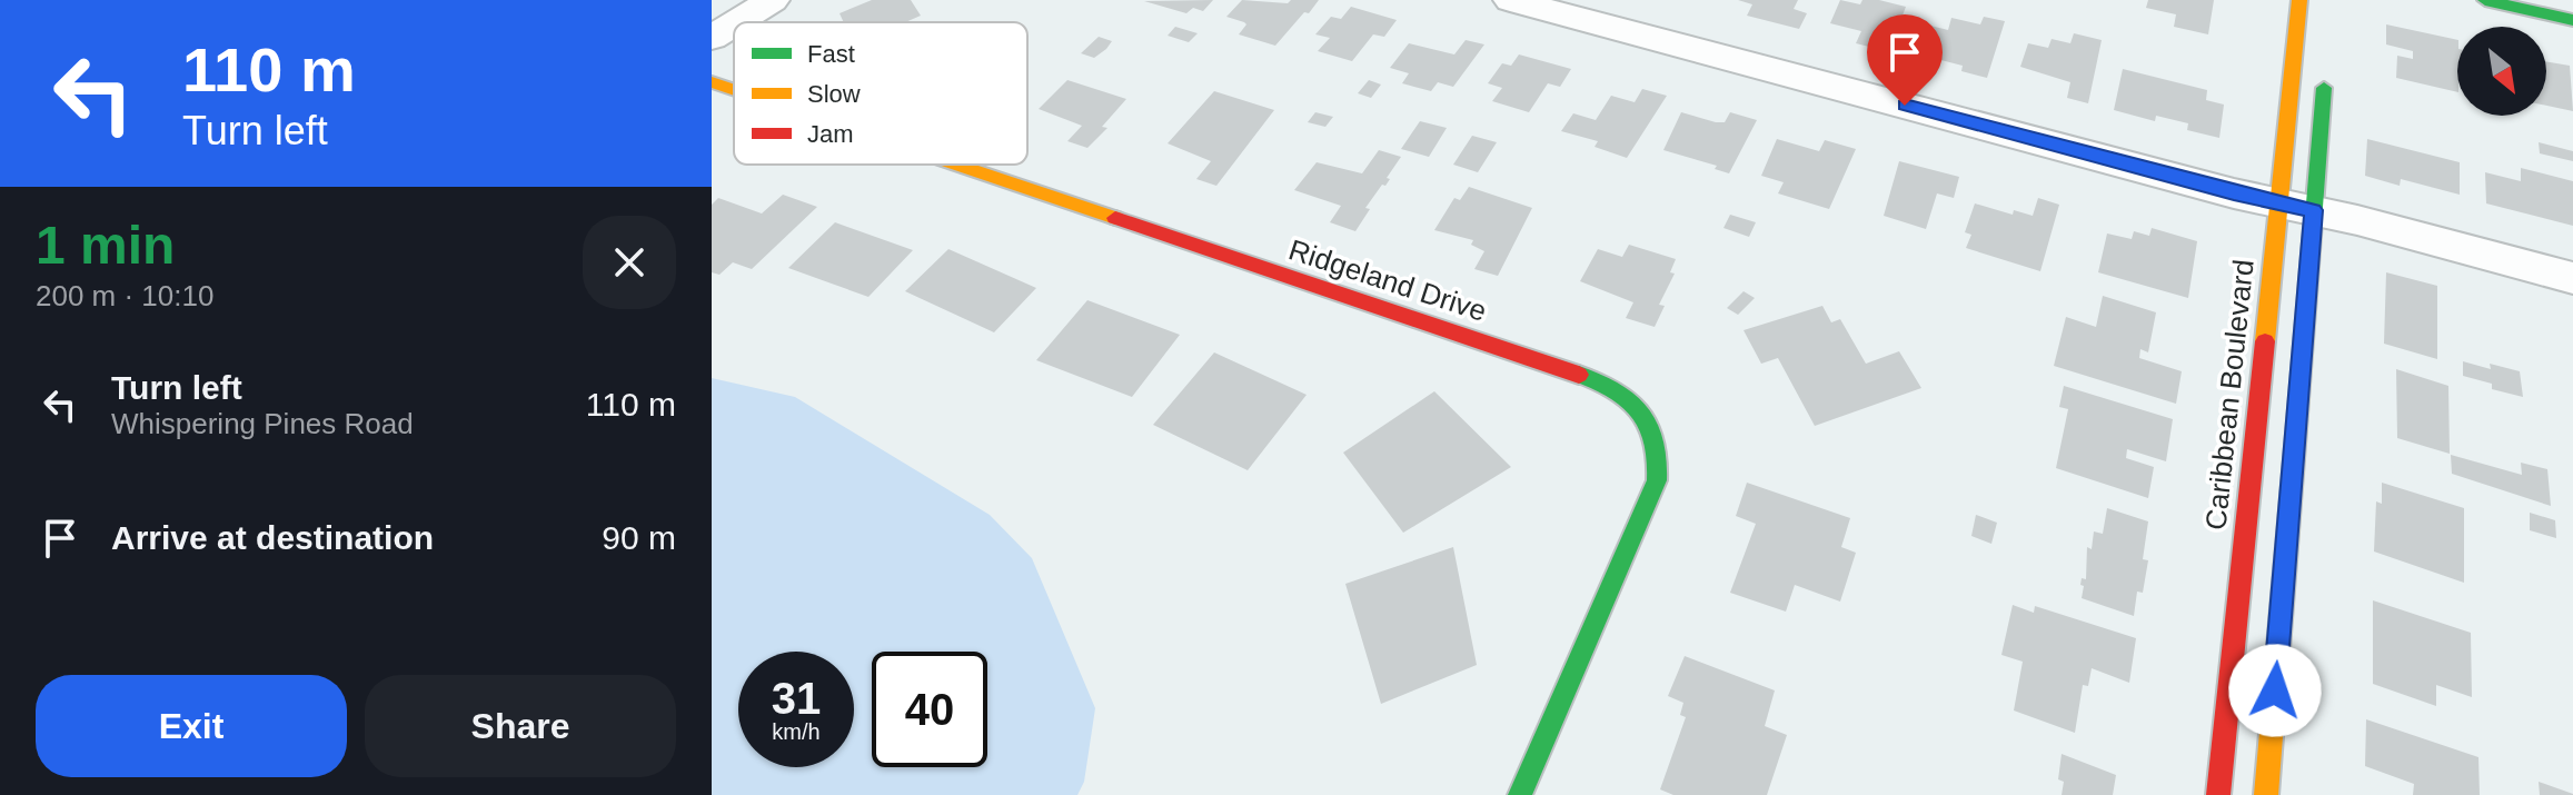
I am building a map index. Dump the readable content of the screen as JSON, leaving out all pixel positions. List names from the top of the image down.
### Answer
{
  "streets": {
    "street": ["Ridgeland Drive", "Caribbean Boulevard"]
  },
  "legend": ["Fast", "Slow", "Jam"],
  "north": "bottom right",
  "page": {
    "turn": ["110 m", "Turn left"],
    "heading": ["1 min", "200 m · 10:10"],
    "list": [
      {
        "name": "Turn left",
        "note": "Whispering Pines Road",
        "value": "110 m"
      },
      {
        "name": "Arrive at destination",
        "value": "90 m"
      }
    ],
    "speed": "31 km/h",
    "limit": "40",
    "buttons": ["Exit", "Share"]
  }
}
